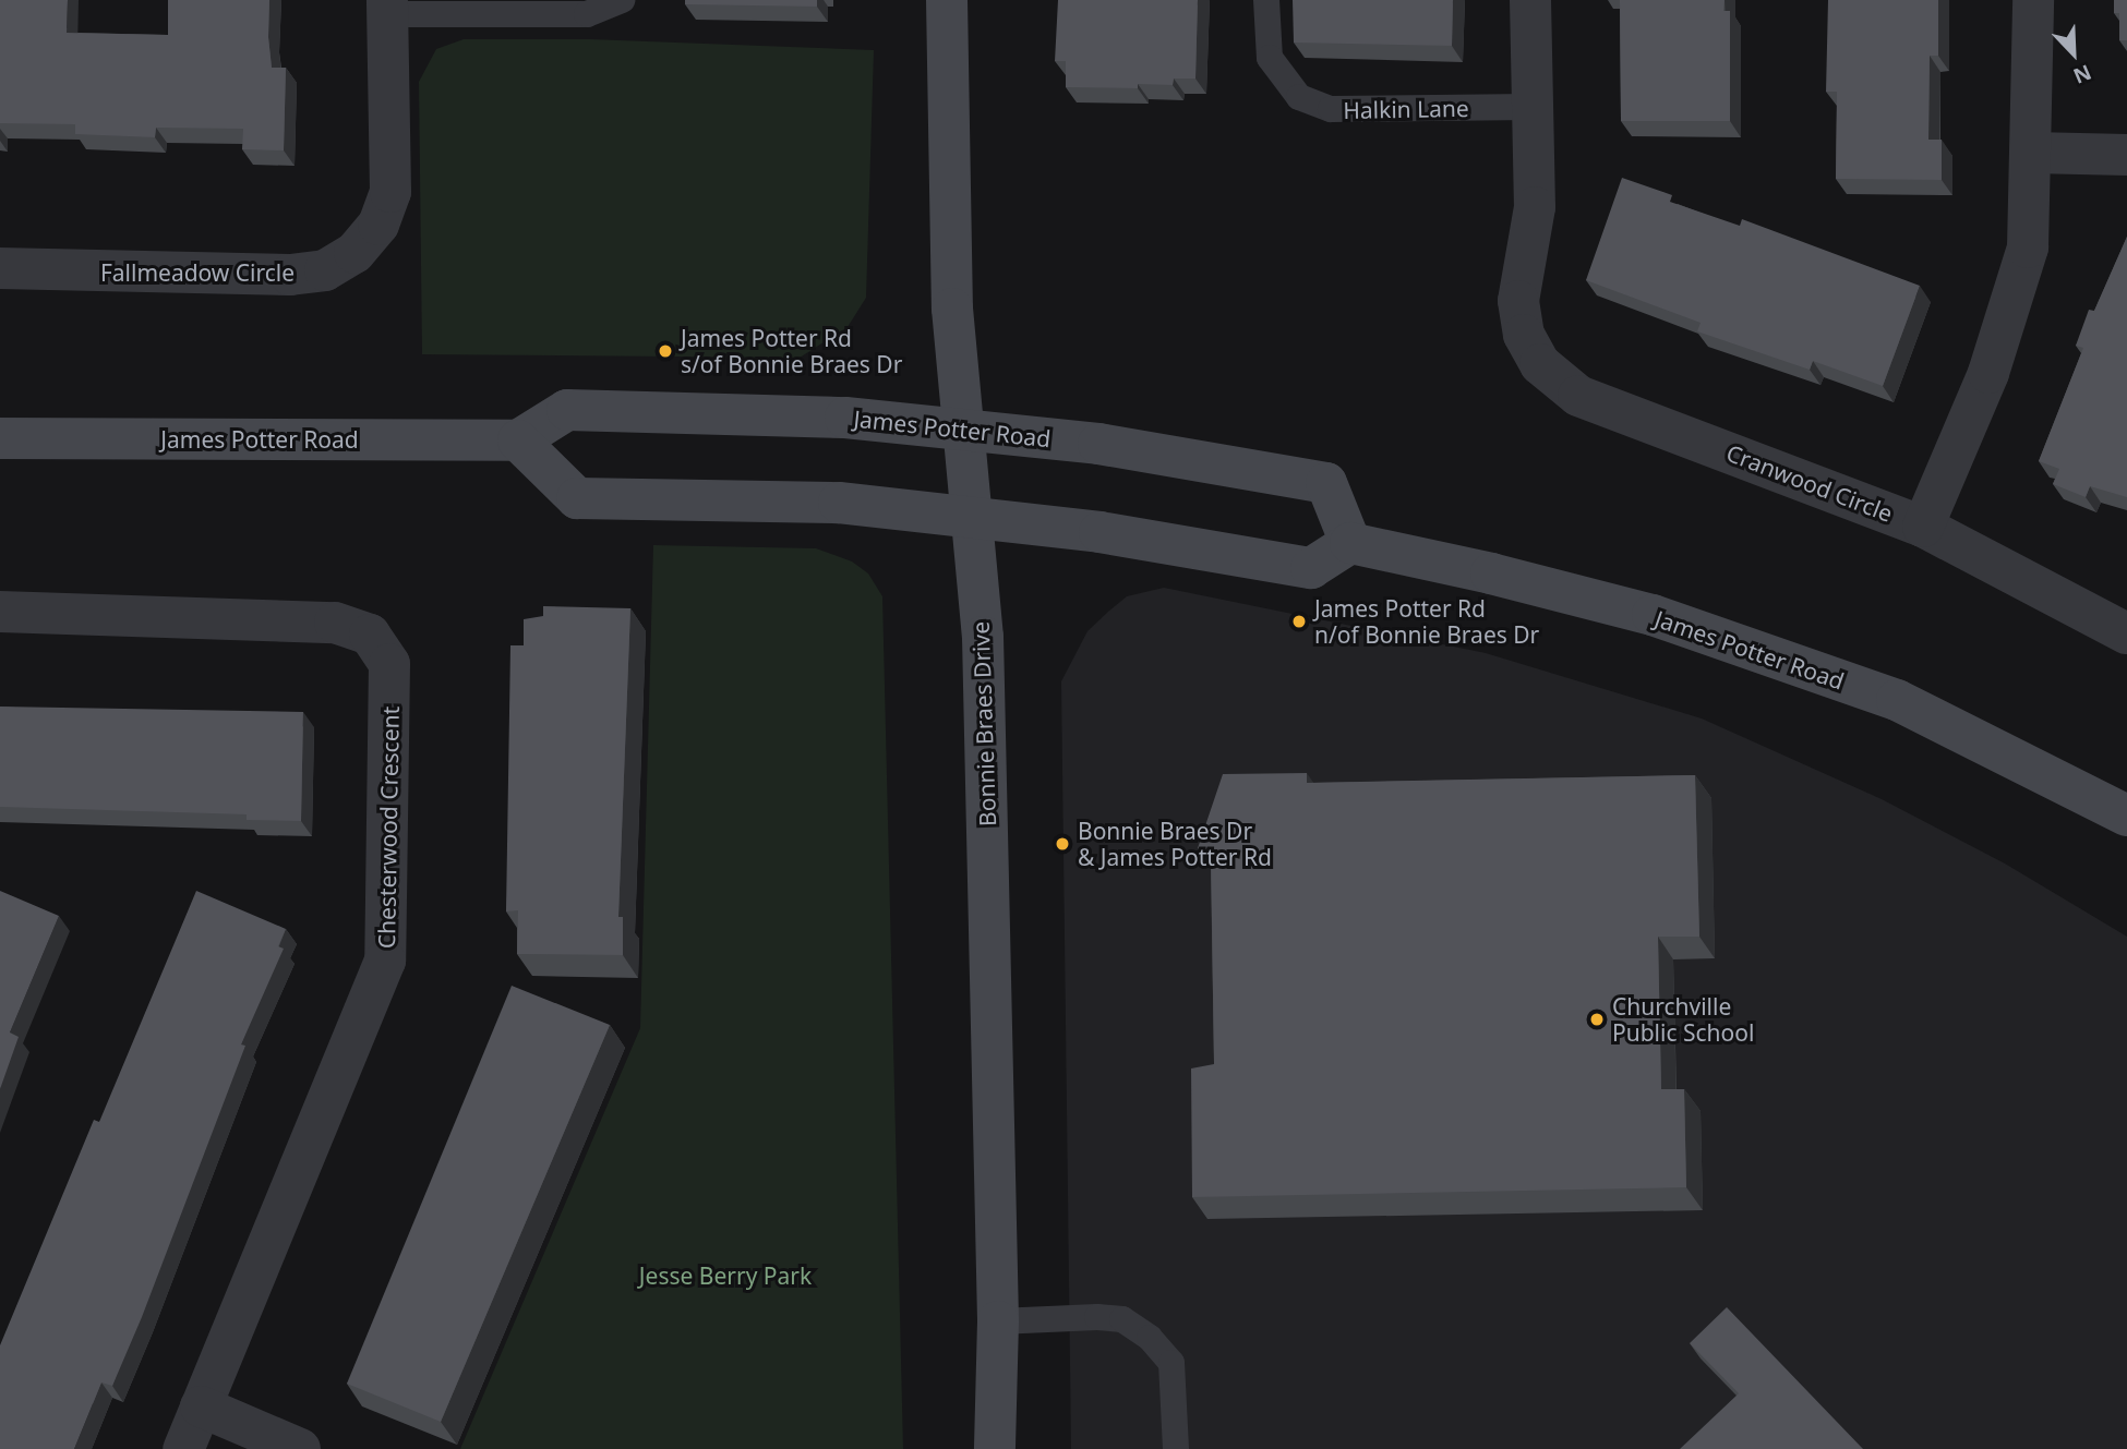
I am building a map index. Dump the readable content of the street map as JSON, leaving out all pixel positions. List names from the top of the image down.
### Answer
{
  "streets": {
    "main road": ["James Potter Road", "Bonnie Braes Drive"],
    "street": ["Fallmeadow Circle", "Cranwood Circle", "Chesterwood Crescent"],
    "lane": ["Halkin Lane"]
  },
  "crossings": [
    ["Halkin Lane", "Cranwood Circle"],
    ["James Potter Road", "Bonnie Braes Drive"]
  ],
  "parks": ["Jesse Berry Park"],
  "places": [
    "James Potter Rd s/of Bonnie Braes Dr",
    "James Potter Rd n/of Bonnie Braes Dr",
    "Bonnie Braes Dr & James Potter Rd",
    "Churchville Public School"
  ],
  "north": "bottom right"
}
